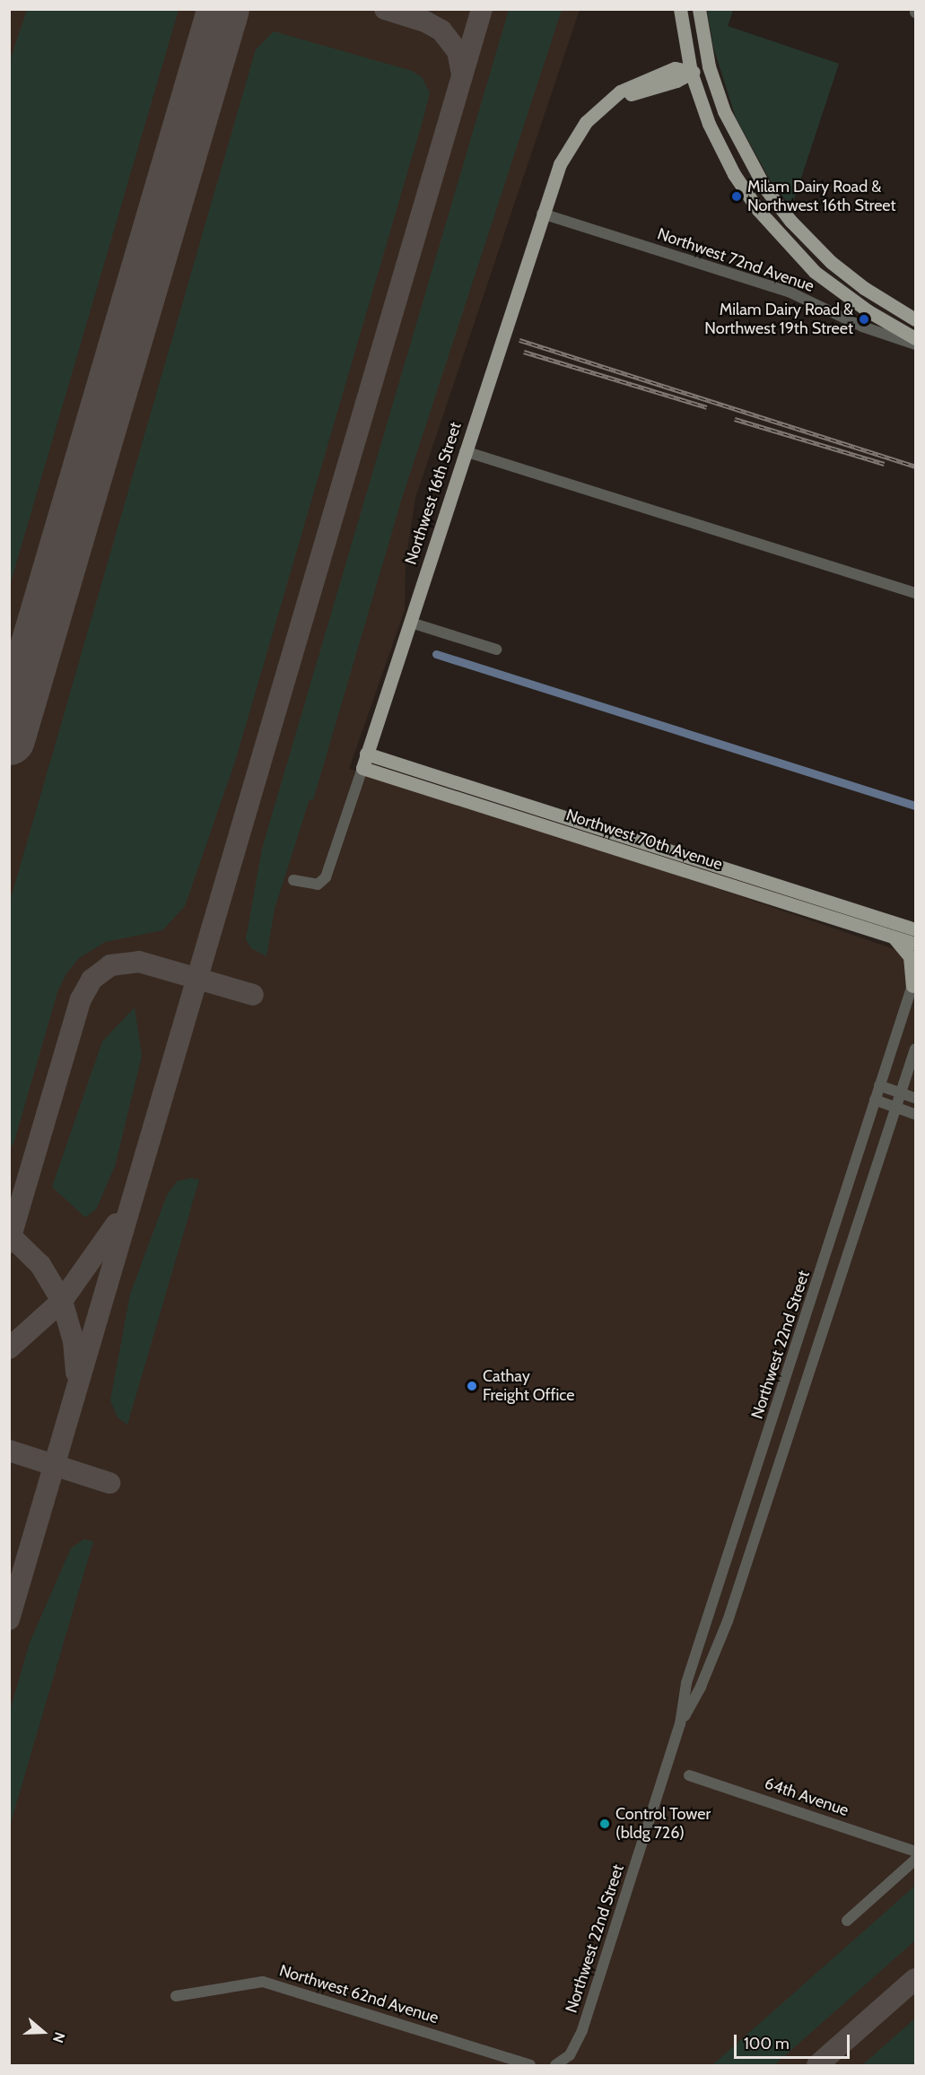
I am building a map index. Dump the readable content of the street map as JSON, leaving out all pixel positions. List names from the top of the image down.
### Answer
{
  "streets": {
    "main road": ["Northwest 16th Street", "Northwest 70th Avenue"],
    "street": [
      "Northwest 72nd Avenue",
      "Northwest 22nd Street",
      "64th Avenue",
      "Northwest 62nd Avenue"
    ]
  },
  "crossings": [
    ["Northwest 72nd Avenue", "Northwest 16th Street"],
    ["Northwest 16th Street", "Northwest 70th Avenue"]
  ],
  "places": [
    "Milam Dairy Road & Northwest 16th Street",
    "Milam Dairy Road & Northwest 19th Street",
    "Cathay Freight Office",
    "Control Tower (bldg 726)"
  ],
  "scale_bar": "100 m",
  "north": "right"
}
